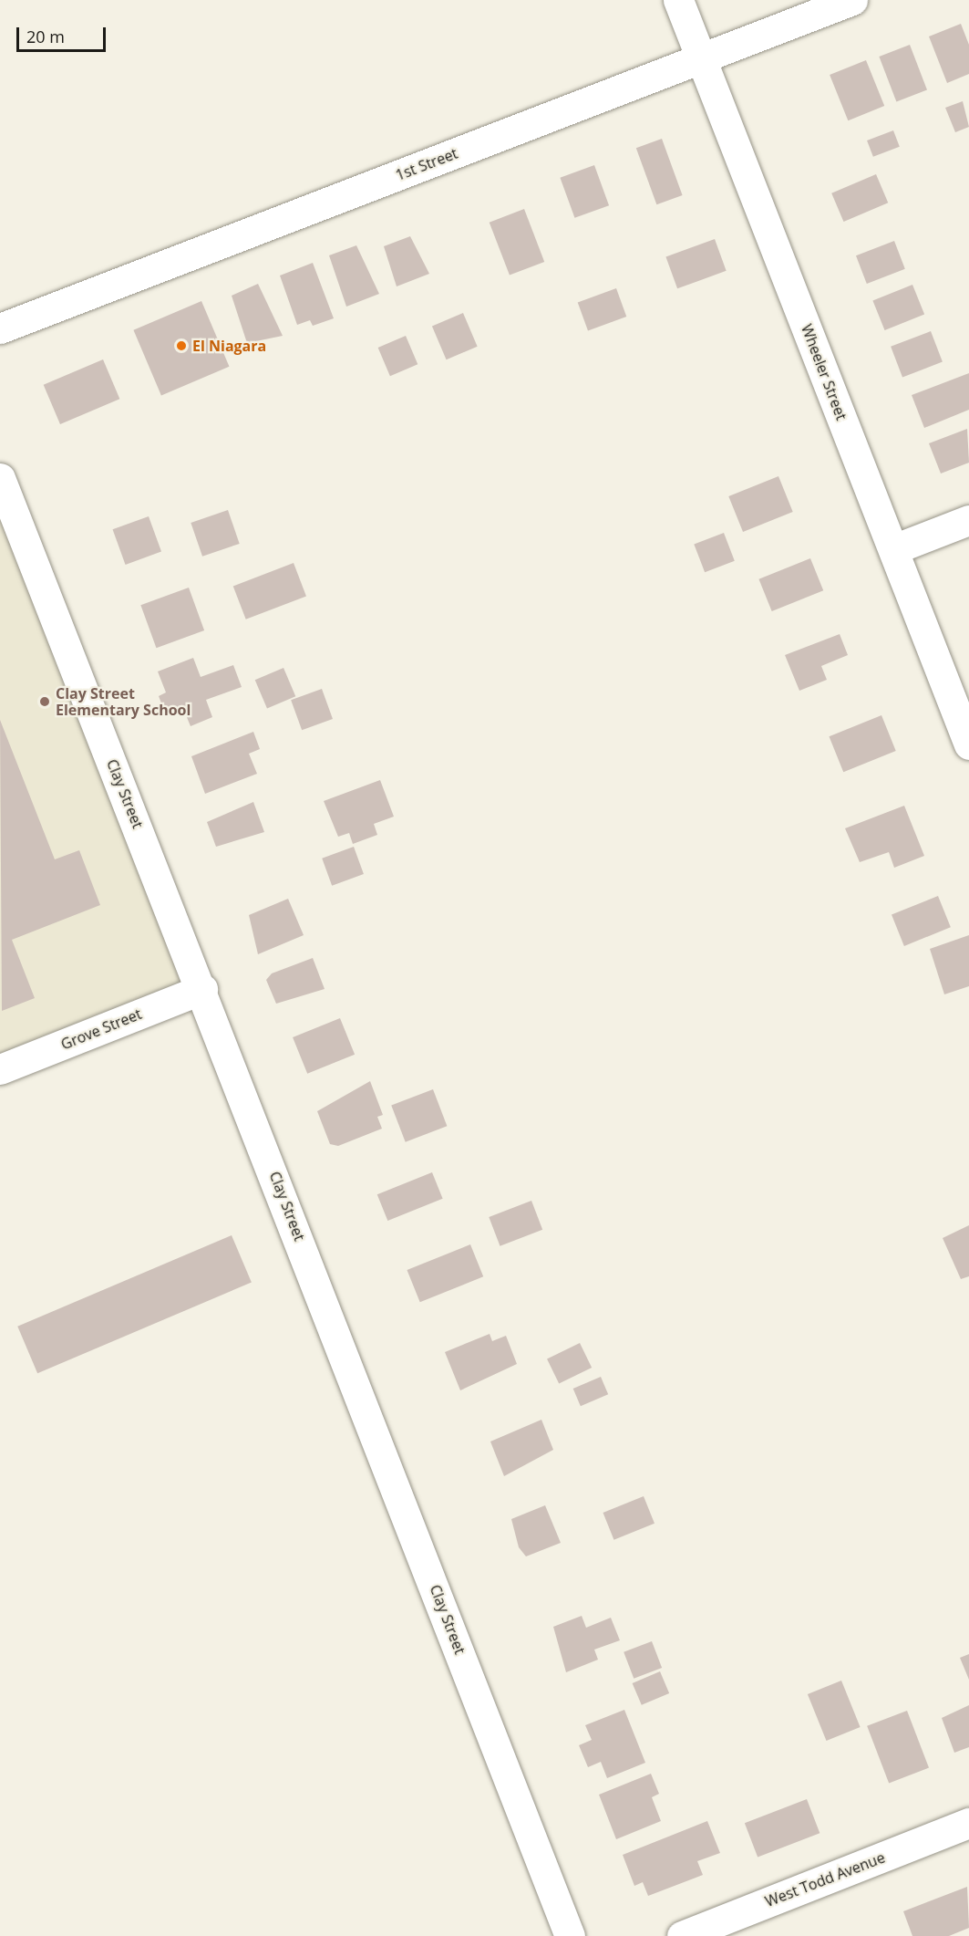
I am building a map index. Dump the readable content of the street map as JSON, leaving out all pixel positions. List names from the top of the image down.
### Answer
{
  "streets": {
    "street": [
      "1st Street",
      "Wheeler Street",
      "Clay Street",
      "Grove Street",
      "West Todd Avenue"
    ]
  },
  "crossings": [
    ["1st Street", "Wheeler Street"],
    ["Clay Street", "Grove Street"]
  ],
  "places": ["El Niagara", "Clay Street Elementary School"],
  "scale_bar": "20 m"
}
